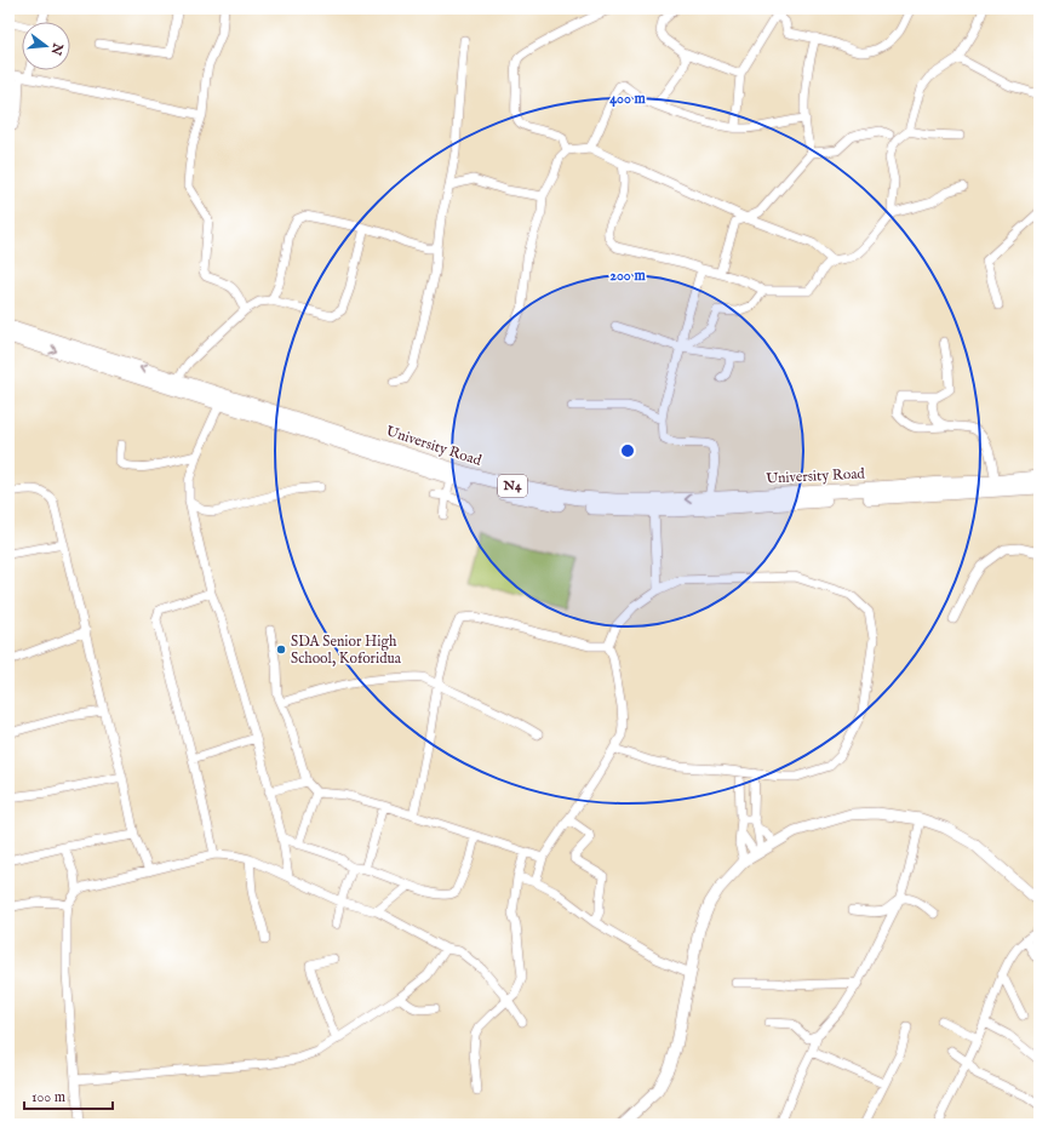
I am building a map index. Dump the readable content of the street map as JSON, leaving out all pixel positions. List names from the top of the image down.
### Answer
{
  "streets": {
    "highway": ["University Road", "N4"]
  },
  "places": ["SDA Senior High School, Koforidua"],
  "scale_bar": "100 m",
  "north": "right",
  "rings": ["400 m", "200 m"]
}
